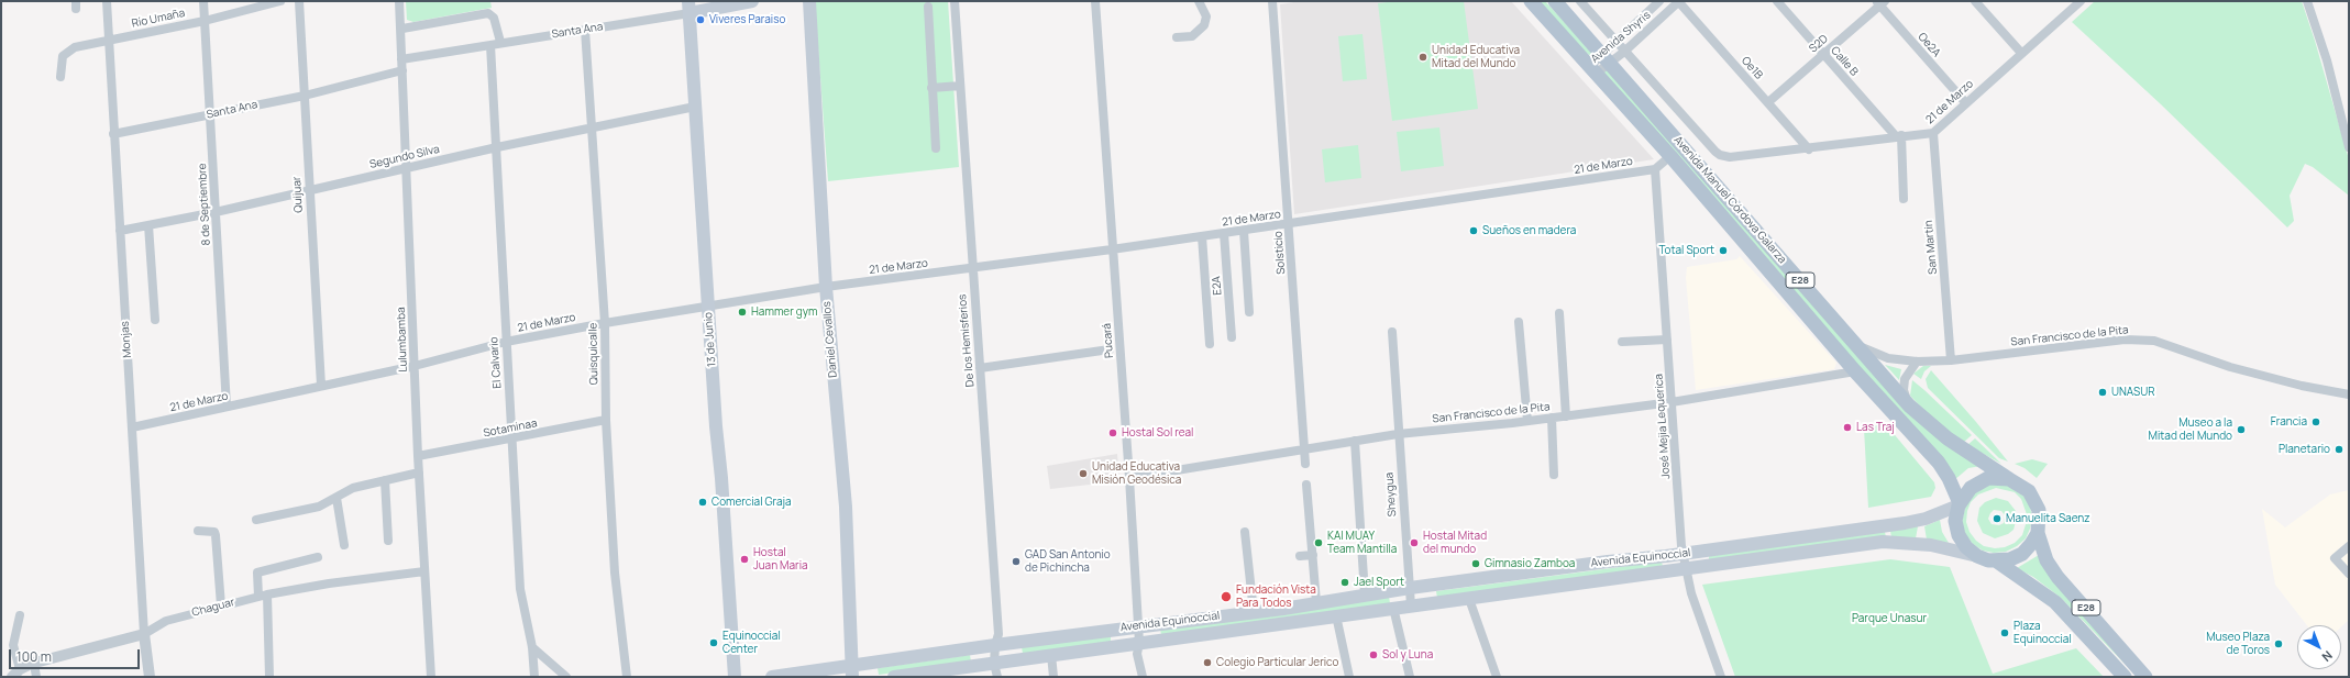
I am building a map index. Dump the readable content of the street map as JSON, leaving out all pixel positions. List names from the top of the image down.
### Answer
{
  "streets": {
    "main road": [
      "Santa Ana",
      "Avenida Manuel Córdova Galarza",
      "E28",
      "13 de Junio",
      "Daniel Cevallos",
      "Avenida Equinoccial"
    ],
    "street": [
      "Río Umaña",
      "Avenida Shyris",
      "S2D",
      "Oe2A",
      "Calle B",
      "Oe1B",
      "21 de Marzo",
      "Segundo Silva",
      "Quijuar",
      "8 de Septiembre",
      "San Martin",
      "Solsticio",
      "E2A",
      "San Francisco de la Pita",
      "Monjas",
      "Lulumbamba",
      "De los Hemisferios",
      "Pucará",
      "Quisquicalle",
      "El Calvario",
      "José Mejia Lequerica",
      "Sotaminaa",
      "Sheygua",
      "Chaguar"
    ]
  },
  "crossings": [
    ["Río Umaña", "8 de Septiembre"],
    ["Río Umaña", "Monjas"],
    ["Santa Ana", "Quijuar"],
    ["Santa Ana", "8 de Septiembre"],
    ["Santa Ana", "Monjas"],
    ["Santa Ana", "Lulumbamba"],
    ["Santa Ana", "13 de Junio"],
    ["Santa Ana", "Quisquicalle"],
    ["Santa Ana", "El Calvario"],
    ["Avenida Shyris", "Oe1B"],
    ["Avenida Shyris", "21 de Marzo"],
    ["Avenida Shyris", "Avenida Manuel Córdova Galarza"],
    ["S2D", "Oe2A"],
    ["S2D", "Calle B"],
    ["S2D", "Oe1B"],
    ["Oe2A", "21 de Marzo"],
    ["Calle B", "21 de Marzo"],
    ["Oe1B", "21 de Marzo"],
    ["21 de Marzo", "Quijuar"],
    ["21 de Marzo", "8 de Septiembre"],
    ["21 de Marzo", "San Martin"],
    ["21 de Marzo", "Solsticio"],
    ["21 de Marzo", "E2A"],
    ["21 de Marzo", "Monjas"],
    ["21 de Marzo", "Lulumbamba"],
    ["21 de Marzo", "13 de Junio"],
    ["21 de Marzo", "Daniel Cevallos"],
    ["21 de Marzo", "De los Hemisferios"],
    ["21 de Marzo", "Pucará"],
    ["21 de Marzo", "Quisquicalle"],
    ["21 de Marzo", "El Calvario"],
    ["21 de Marzo", "José Mejia Lequerica"],
    ["Segundo Silva", "Quijuar"],
    ["Segundo Silva", "8 de Septiembre"],
    ["Segundo Silva", "Monjas"],
    ["Segundo Silva", "Lulumbamba"],
    ["Segundo Silva", "13 de Junio"],
    ["Segundo Silva", "Quisquicalle"],
    ["Segundo Silva", "El Calvario"],
    ["Avenida Manuel Córdova Galarza", "E28"],
    ["Avenida Manuel Córdova Galarza", "San Francisco de la Pita"],
    ["Avenida Manuel Córdova Galarza", "Avenida Equinoccial"],
    ["San Martin", "San Francisco de la Pita"],
    ["Solsticio", "San Francisco de la Pita"],
    ["E28", "Avenida Equinoccial"],
    ["San Francisco de la Pita", "Pucará"],
    ["San Francisco de la Pita", "José Mejia Lequerica"],
    ["San Francisco de la Pita", "Sheygua"],
    ["Monjas", "Chaguar"],
    ["Lulumbamba", "Sotaminaa"],
    ["Lulumbamba", "Chaguar"],
    ["Daniel Cevallos", "Avenida Equinoccial"],
    ["De los Hemisferios", "Avenida Equinoccial"],
    ["Pucará", "Avenida Equinoccial"],
    ["Quisquicalle", "Sotaminaa"],
    ["El Calvario", "Sotaminaa"],
    ["José Mejia Lequerica", "Avenida Equinoccial"],
    ["Sheygua", "Avenida Equinoccial"]
  ],
  "parks": ["Parque Unasur"],
  "places": [
    "Viveres Paraiso",
    "Unidad Educativa Mitad del Mundo",
    "Sueños en madera",
    "Total Sport",
    "Hammer gym",
    "UNASUR",
    "Francia",
    "Las Traj",
    "Museo a la Mitad del Mundo",
    "Hostal Sol real",
    "Planetario",
    "Unidad Educativa Misión Geodésica",
    "Comercial Graja",
    "Manuelita Saenz",
    "KAI MUAY Team Mantilla",
    "Hostal Mitad del mundo",
    "Hostal Juan Maria",
    "GAD San Antonio de Pichincha",
    "Gimnasio Zamboa",
    "Jael Sport",
    "Fundación Vista Para Todos",
    "Plaza Equinoccial",
    "Equinoccial Center",
    "Museo Plaza de Toros",
    "Sol y Luna",
    "Colegio Particular Jerico"
  ],
  "scale_bar": "100 m",
  "north": "bottom right"
}
